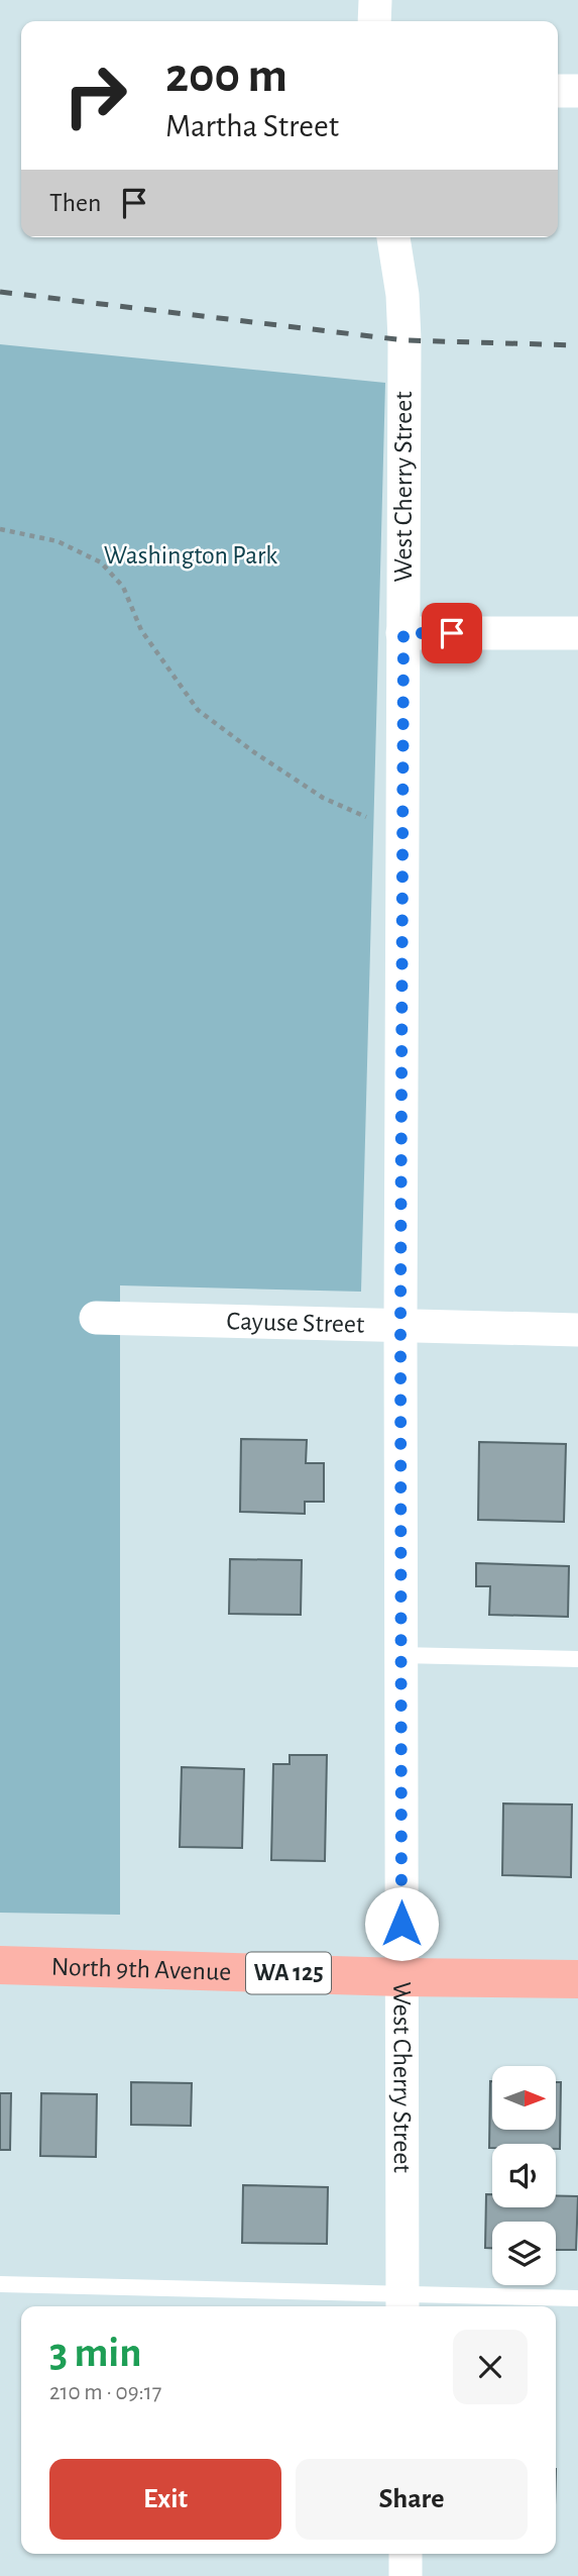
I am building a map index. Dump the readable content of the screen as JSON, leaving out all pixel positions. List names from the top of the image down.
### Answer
{
  "streets": {
    "main road": ["North 9th Avenue", "WA 125"],
    "street": ["West Cherry Street", "Cayuse Street"]
  },
  "crossings": [
    ["West Cherry Street", "Cayuse Street"],
    ["West Cherry Street", "North 9th Avenue"]
  ],
  "parks": ["Washington Park"],
  "north": "right",
  "page": {
    "turn": ["200 m", "Martha Street"],
    "then": "Then",
    "heading": ["3 min", "210 m · 09:17"],
    "buttons": ["Exit", "Share"]
  }
}
